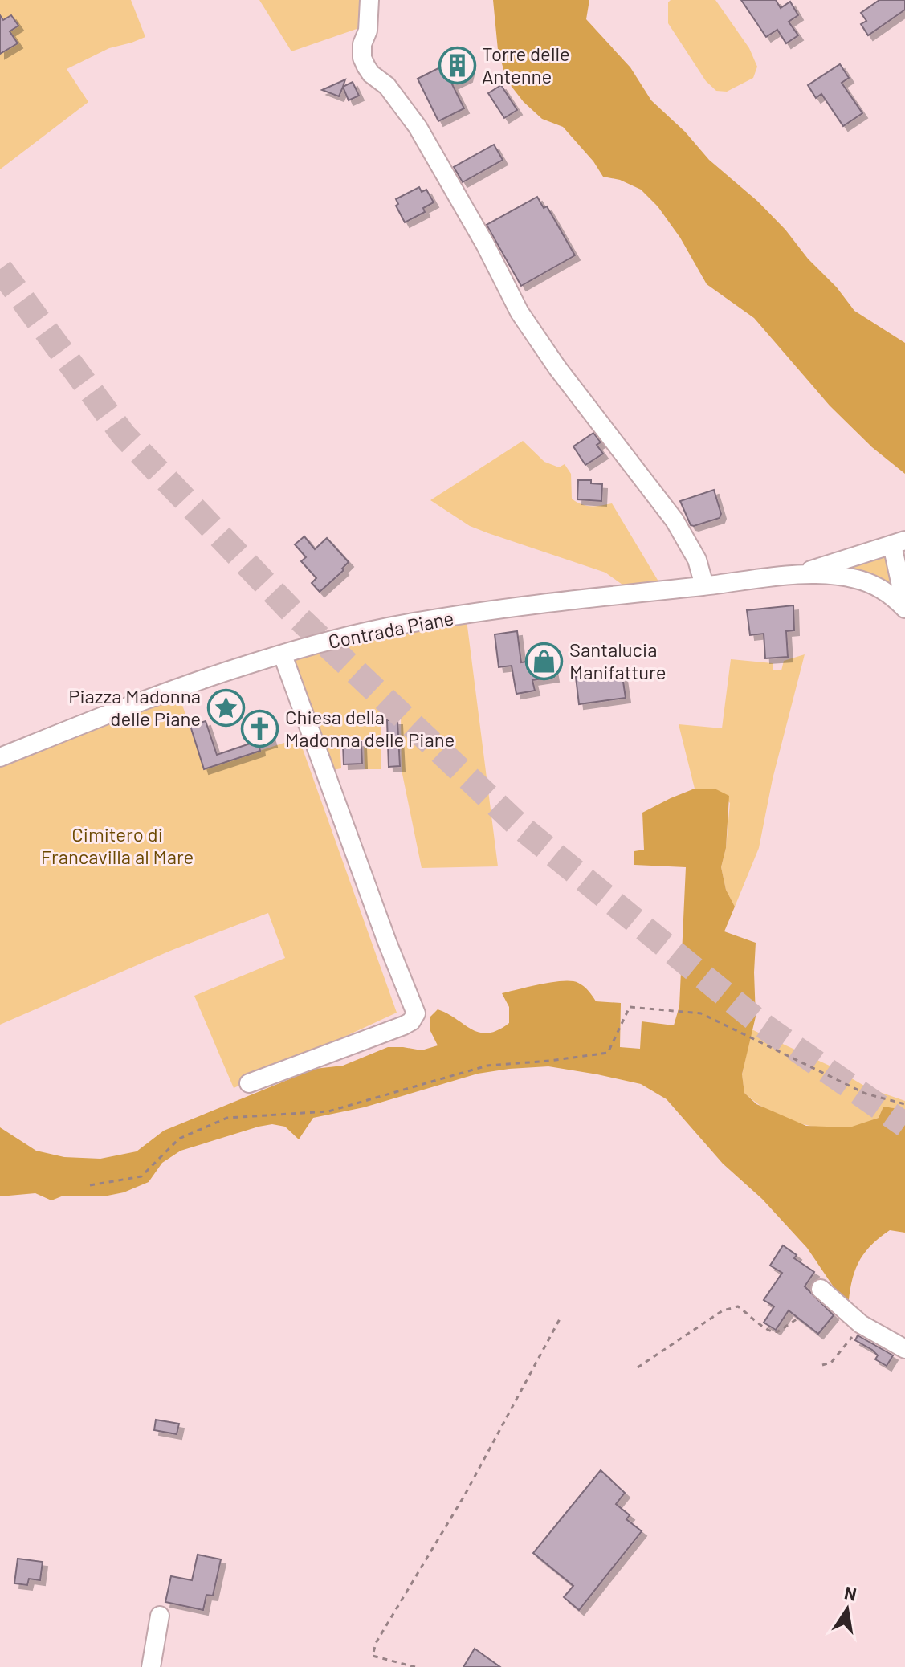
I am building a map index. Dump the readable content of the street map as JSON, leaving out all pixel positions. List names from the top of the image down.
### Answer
{
  "streets": {
    "street": ["Contrada Piane"]
  },
  "parks": ["Cimitero di Francavilla al Mare"],
  "places": {
    "building": ["Torre delle Antenne"],
    "shop": ["Santalucia Manifatture"],
    "place": ["Piazza Madonna delle Piane"],
    "church": ["Chiesa della Madonna delle Piane"]
  },
  "north": "top"
}
